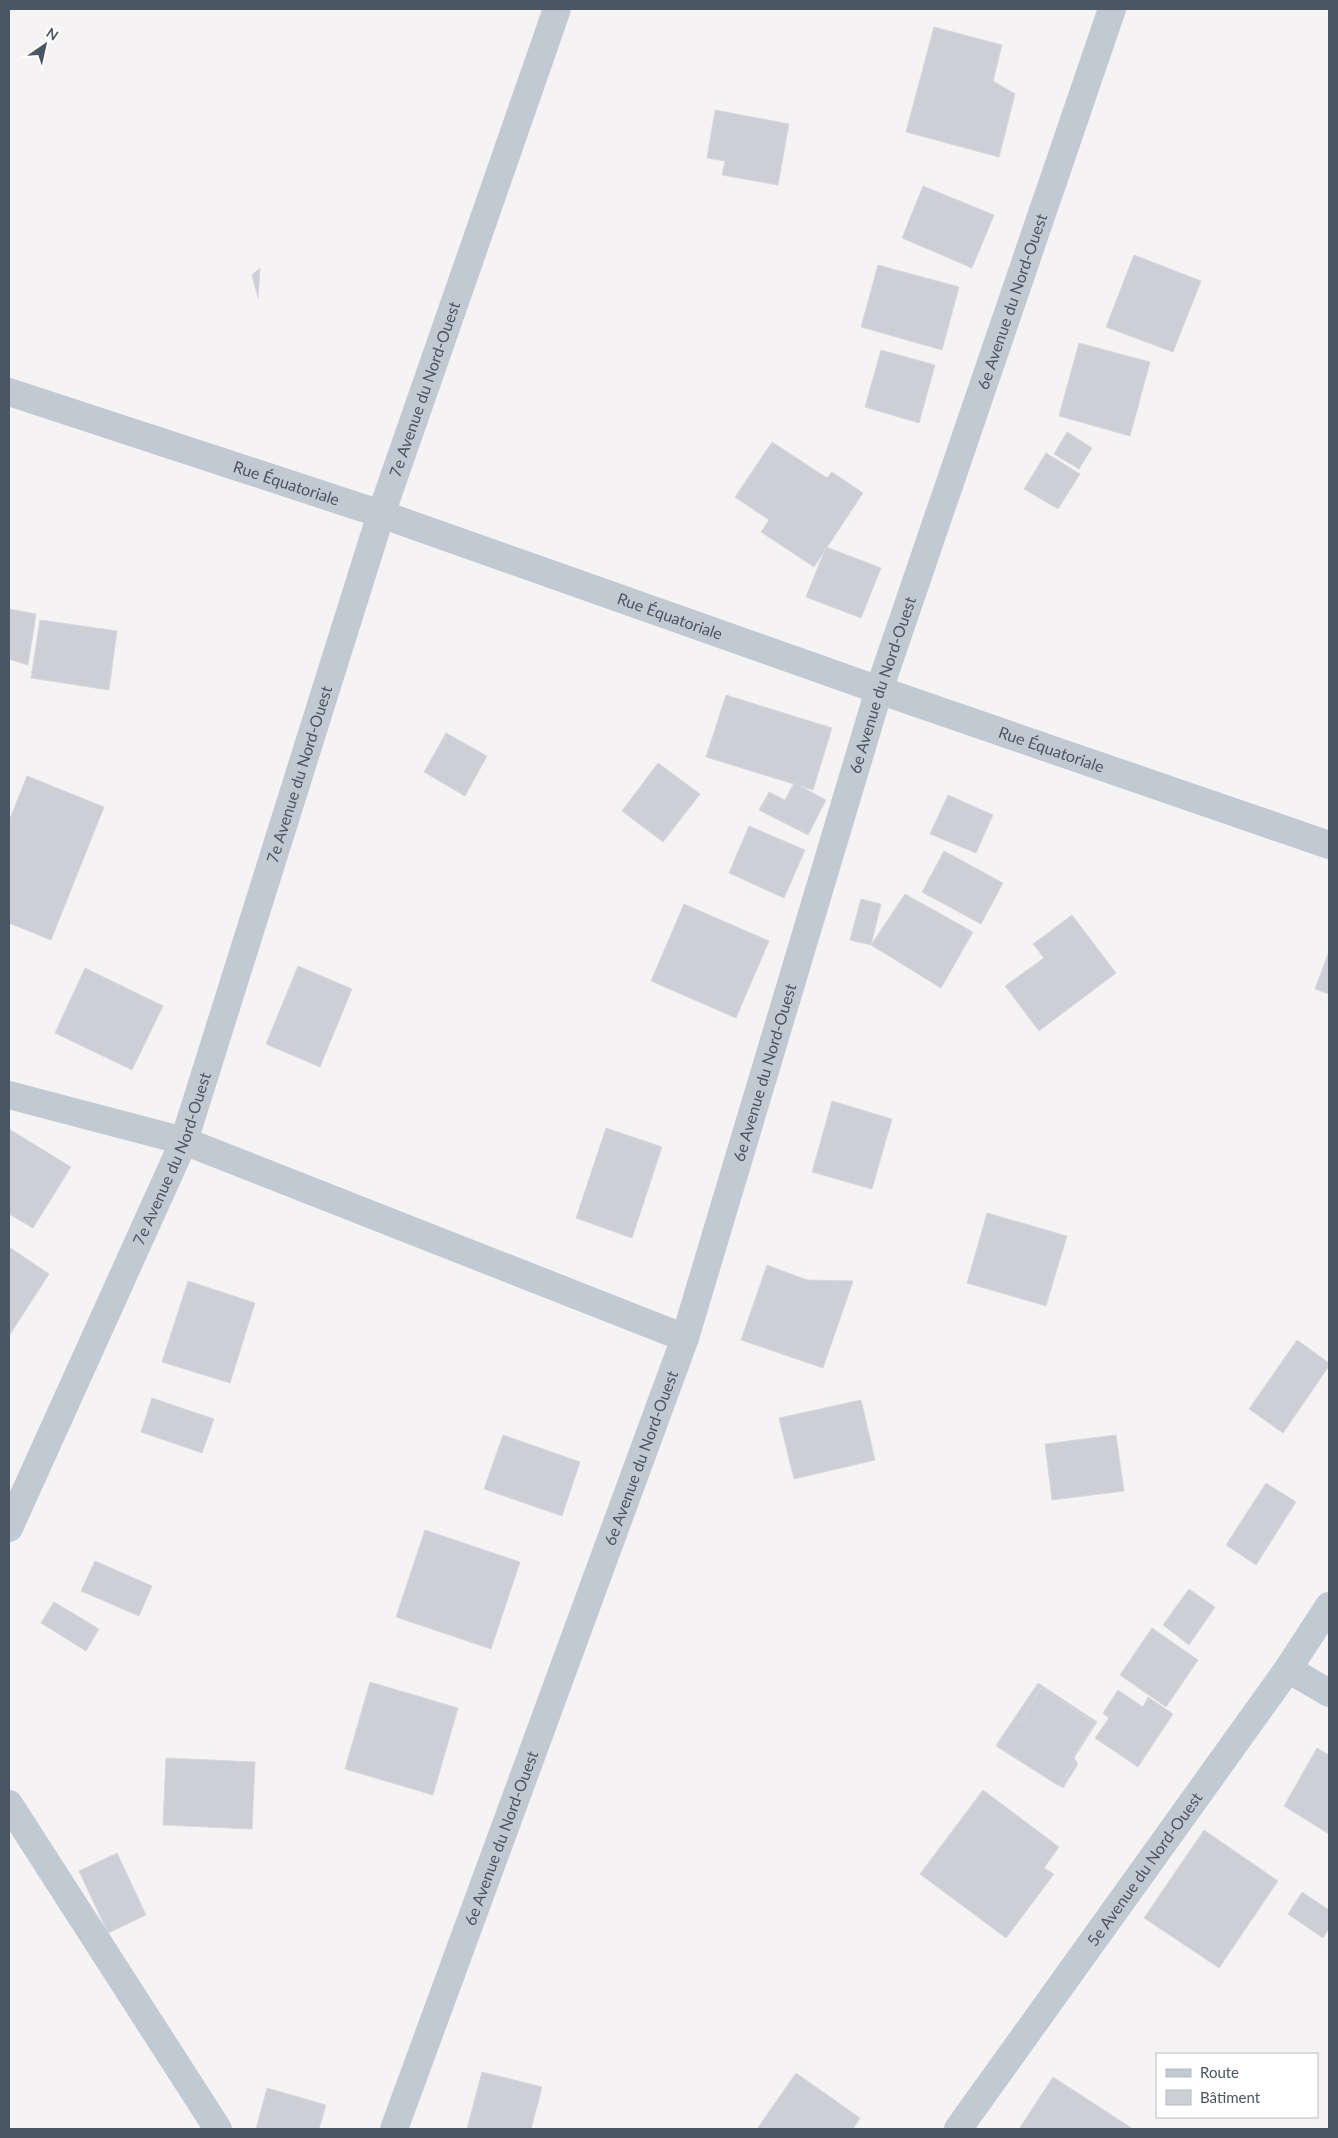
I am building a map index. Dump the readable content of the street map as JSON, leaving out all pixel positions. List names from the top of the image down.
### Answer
{
  "streets": {
    "street": [
      "6e Avenue du Nord-Ouest",
      "7e Avenue du Nord-Ouest",
      "Rue Équatoriale",
      "5e Avenue du Nord-Ouest"
    ]
  },
  "crossings": [
    ["6e Avenue du Nord-Ouest", "Rue Équatoriale"],
    ["7e Avenue du Nord-Ouest", "Rue Équatoriale"]
  ],
  "legend": ["Route", "Bâtiment"],
  "north": "top right"
}
